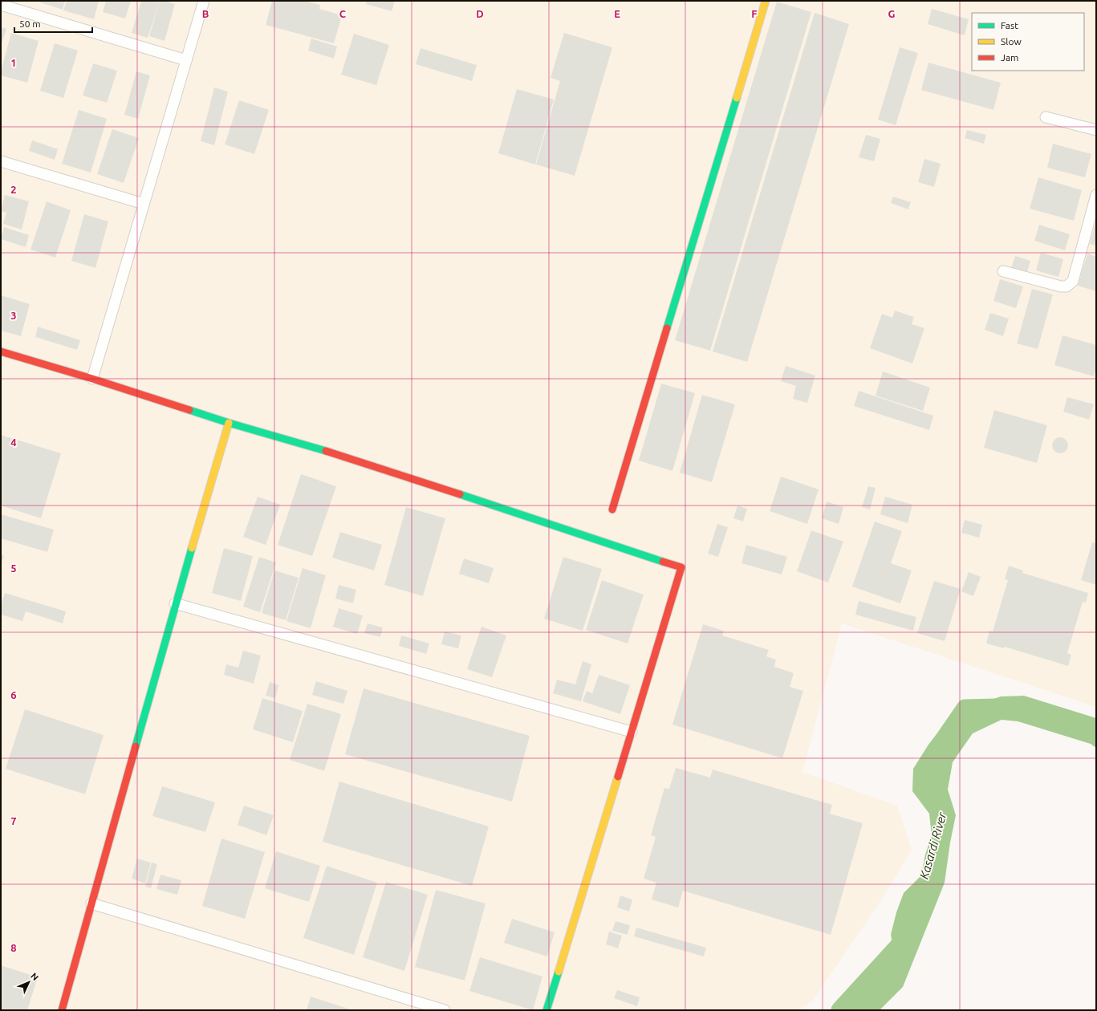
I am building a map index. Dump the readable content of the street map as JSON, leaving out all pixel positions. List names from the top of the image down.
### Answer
{
  "water": ["Kasardi River"],
  "legend": ["Fast", "Slow", "Jam"],
  "scale_bar": "50 m",
  "north": "top right",
  "grid": {
    "columns": [
      "B",
      "C",
      "D",
      "E",
      "F",
      "G"
    ],
    "rows": [
      "1",
      "2",
      "3",
      "4",
      "5",
      "6",
      "7",
      "8"
    ]
  }
}
